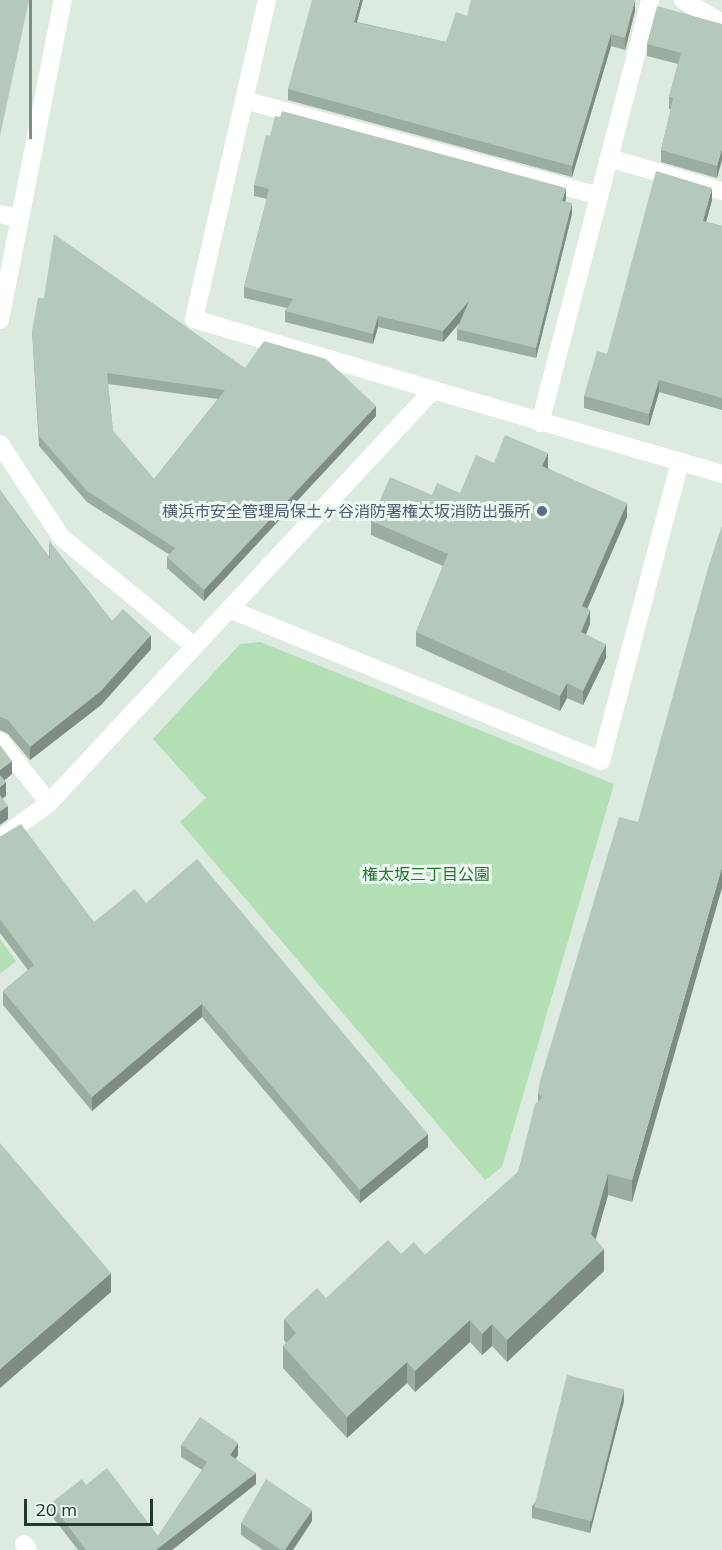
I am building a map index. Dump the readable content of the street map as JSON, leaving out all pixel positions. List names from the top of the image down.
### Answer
{
  "parks": ["権太坂三丁目公園"],
  "places": ["横浜市安全管理局保土ヶ谷消防署権太坂消防出張所"],
  "scale_bar": "20 m"
}
